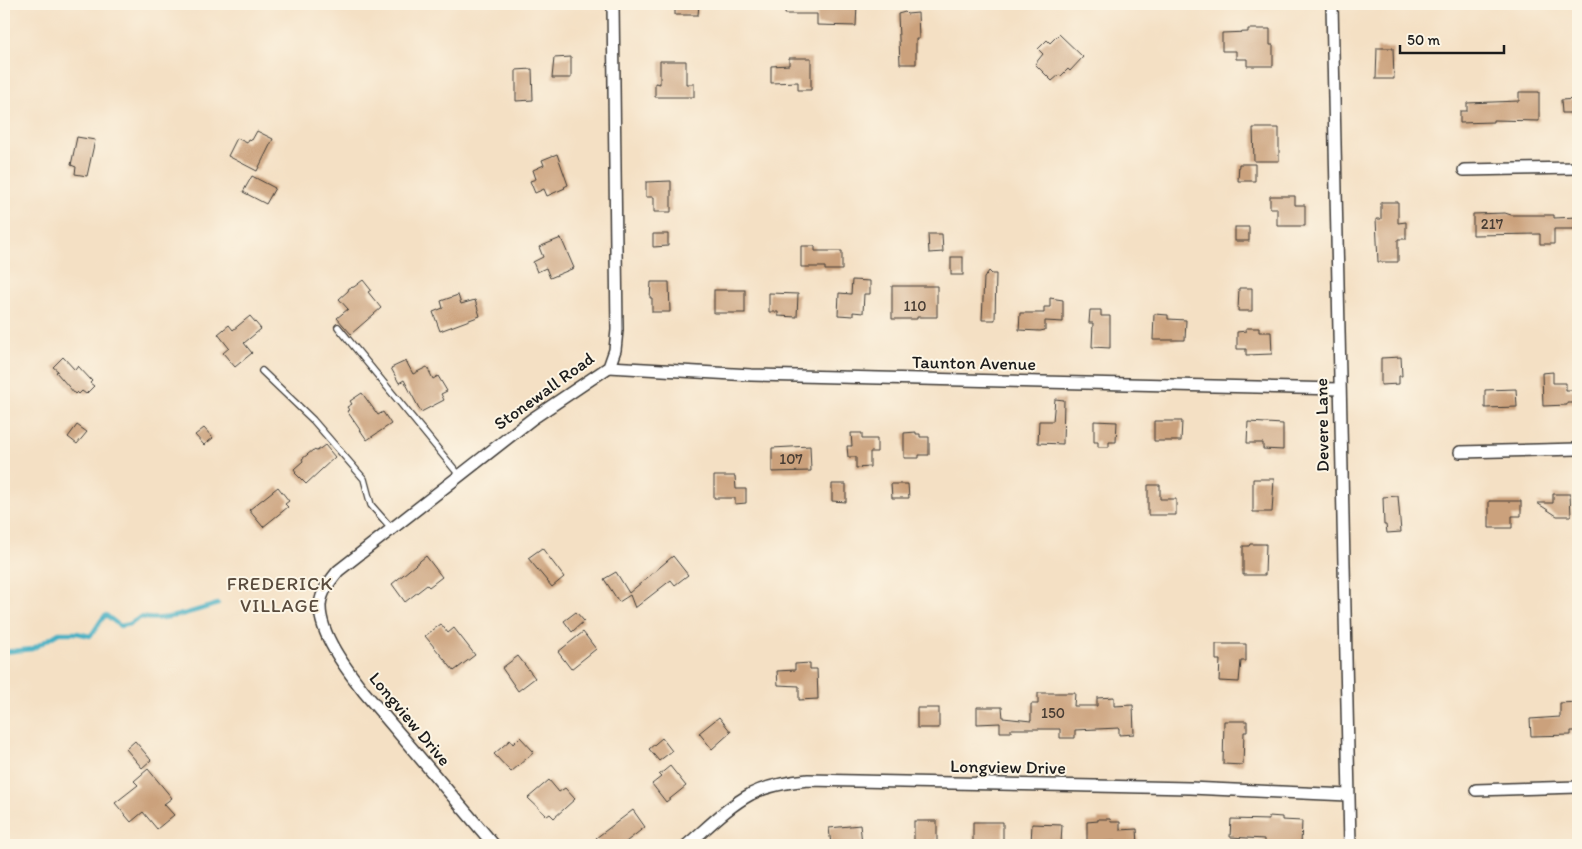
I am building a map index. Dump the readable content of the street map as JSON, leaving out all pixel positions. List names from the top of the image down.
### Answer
{
  "streets": {
    "street": [
      "Taunton Avenue",
      "Stonewall Road",
      "Devere Lane",
      "Longview Drive"
    ]
  },
  "crossings": [
    ["Taunton Avenue", "Stonewall Road"],
    ["Taunton Avenue", "Devere Lane"],
    ["Stonewall Road", "Longview Drive"],
    ["Devere Lane", "Longview Drive"]
  ],
  "districts": ["FREDERICK VILLAGE"],
  "house_numbers": [
    "217",
    "110",
    "107",
    "150"
  ],
  "scale_bar": "50 m"
}
